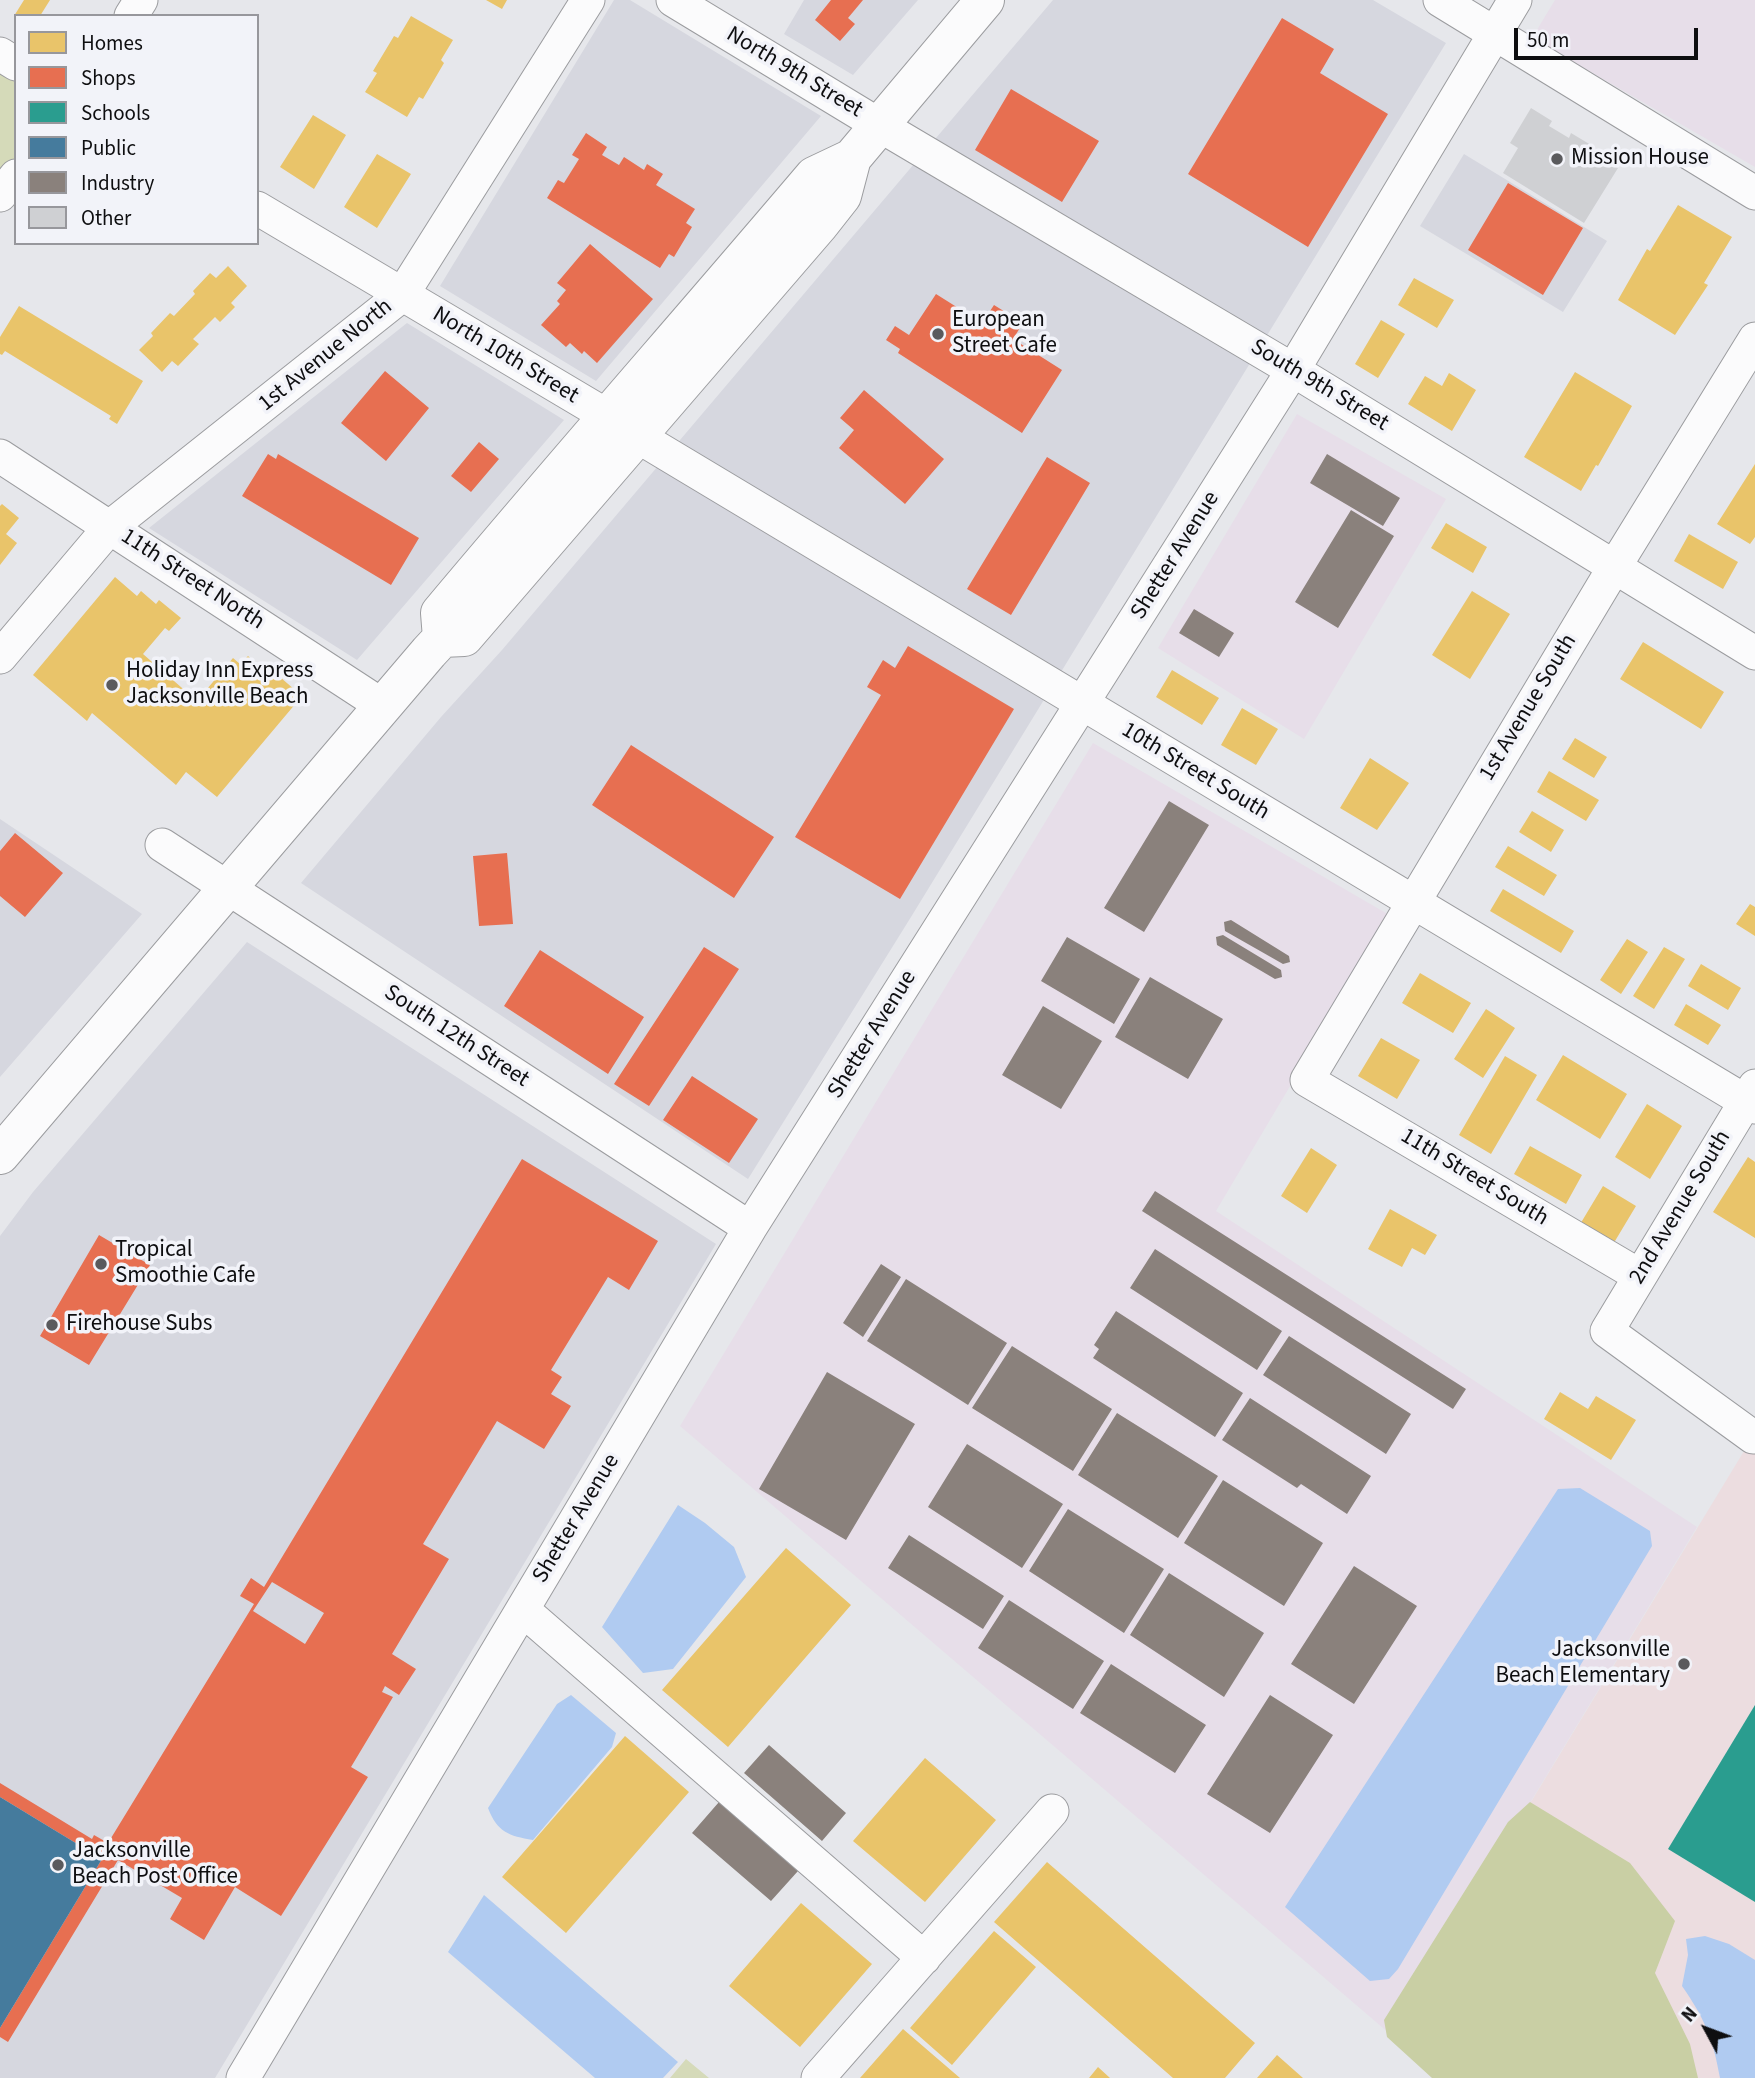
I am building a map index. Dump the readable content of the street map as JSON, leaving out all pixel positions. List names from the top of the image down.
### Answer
{
  "streets": {
    "street": [
      "North 9th Street",
      "1st Avenue North",
      "North 10th Street",
      "South 9th Street",
      "Shetter Avenue",
      "11th Street North",
      "1st Avenue South",
      "10th Street South",
      "South 12th Street",
      "11th Street South",
      "2nd Avenue South"
    ]
  },
  "crossings": [
    ["North 9th Street", "South 9th Street"],
    ["1st Avenue North", "North 10th Street"],
    ["1st Avenue North", "11th Street North"],
    ["North 10th Street", "10th Street South"],
    ["South 9th Street", "Shetter Avenue"],
    ["South 9th Street", "1st Avenue South"],
    ["Shetter Avenue", "10th Street South"],
    ["Shetter Avenue", "South 12th Street"],
    ["1st Avenue South", "10th Street South"],
    ["1st Avenue South", "11th Street South"],
    ["10th Street South", "2nd Avenue South"],
    ["11th Street South", "2nd Avenue South"]
  ],
  "places": [
    "Mission House",
    "European Street Cafe",
    "Holiday Inn Express Jacksonville Beach",
    "Tropical Smoothie Cafe",
    "Firehouse Subs",
    "Jacksonville Beach Elementary",
    "Jacksonville Beach Post Office"
  ],
  "legend": [
    "Homes",
    "Shops",
    "Schools",
    "Public",
    "Industry",
    "Other"
  ],
  "scale_bar": "50 m",
  "north": "top left"
}
